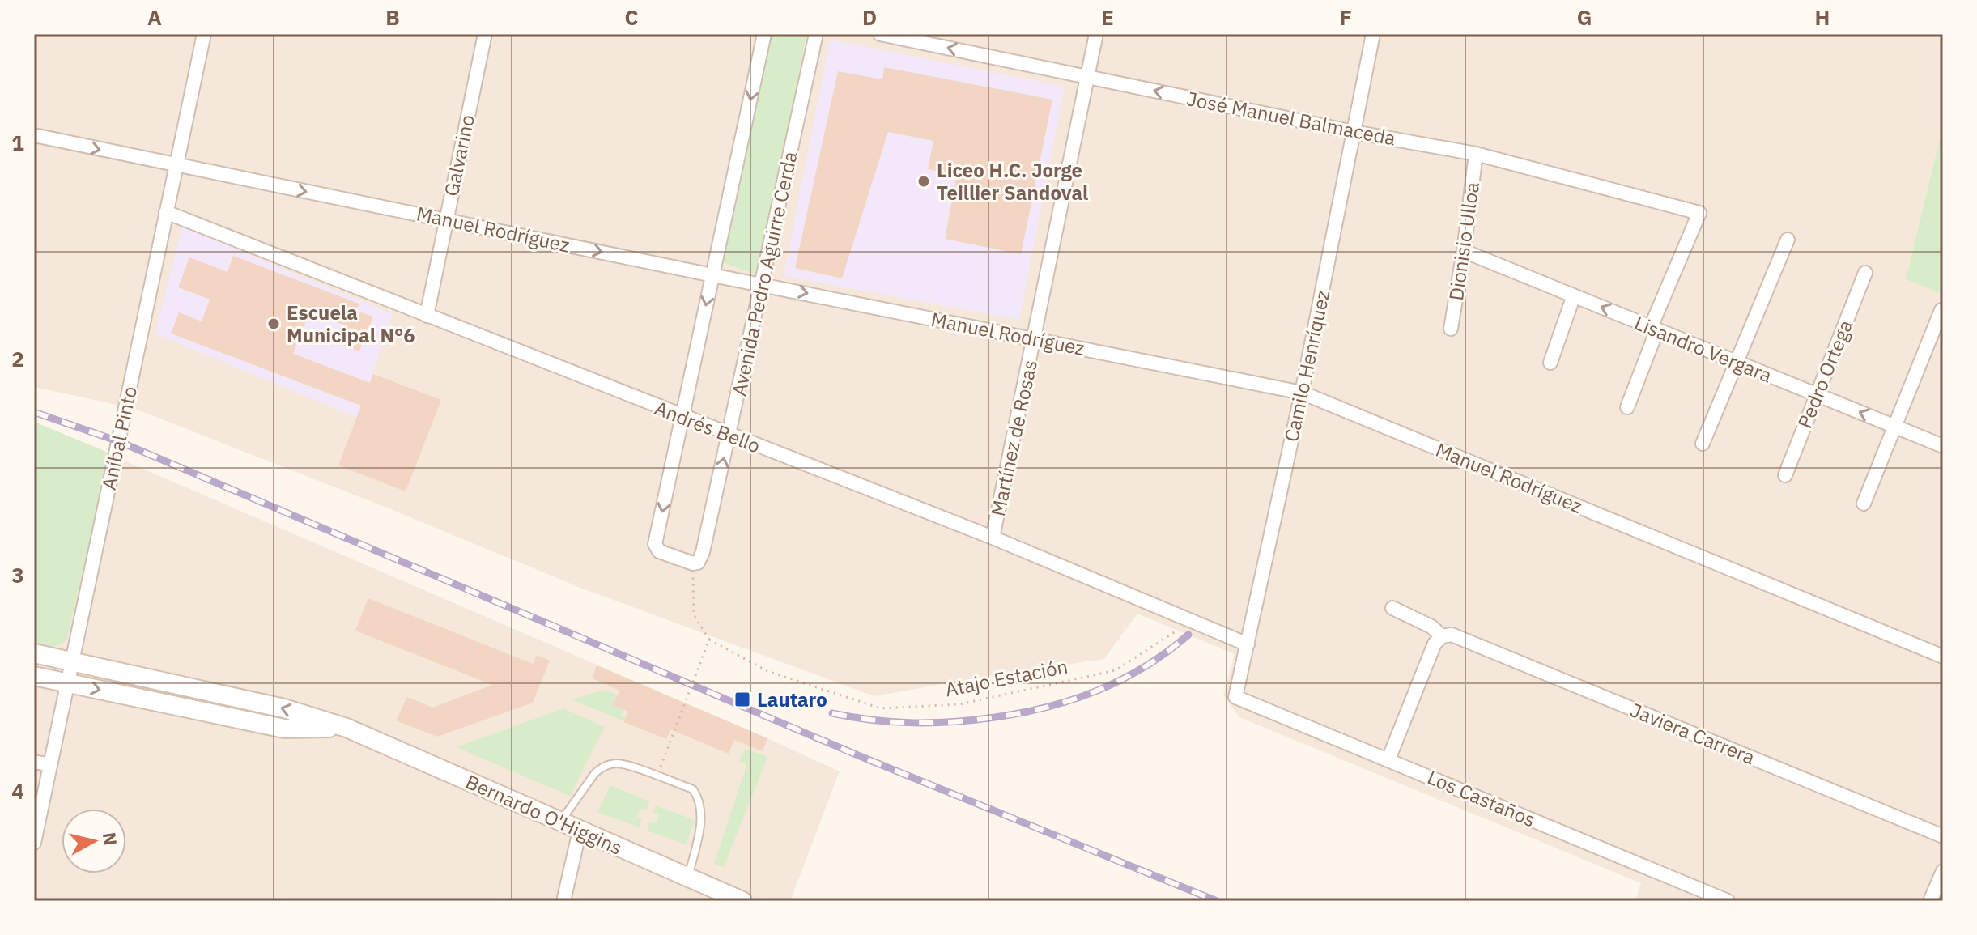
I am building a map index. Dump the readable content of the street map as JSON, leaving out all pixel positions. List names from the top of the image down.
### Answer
{
  "streets": {
    "main road": ["Bernardo O'Higgins"],
    "street": [
      "José Manuel Balmaceda",
      "Galvarino",
      "Manuel Rodríguez",
      "Dionisio Ulloa",
      "Avenida Pedro Aguirre Cerda",
      "Lisandro Vergara",
      "Camilo Henríquez",
      "Pedro Ortega",
      "Andrés Bello",
      "Aníbal Pinto",
      "Martínez de Rosas",
      "Javiera Carrera",
      "Los Castaños"
    ],
    "path": ["Atajo Estación"]
  },
  "crossings": [
    ["José Manuel Balmaceda", "Dionisio Ulloa"],
    ["José Manuel Balmaceda", "Lisandro Vergara"],
    ["José Manuel Balmaceda", "Camilo Henríquez"],
    ["José Manuel Balmaceda", "Martínez de Rosas"],
    ["Galvarino", "Manuel Rodríguez"],
    ["Galvarino", "Andrés Bello"],
    ["Manuel Rodríguez", "Avenida Pedro Aguirre Cerda"],
    ["Manuel Rodríguez", "Camilo Henríquez"],
    ["Manuel Rodríguez", "Aníbal Pinto"],
    ["Manuel Rodríguez", "Martínez de Rosas"],
    ["Dionisio Ulloa", "Lisandro Vergara"],
    ["Avenida Pedro Aguirre Cerda", "Andrés Bello"],
    ["Lisandro Vergara", "Pedro Ortega"],
    ["Camilo Henríquez", "Andrés Bello"],
    ["Camilo Henríquez", "Los Castaños"],
    ["Andrés Bello", "Aníbal Pinto"],
    ["Andrés Bello", "Martínez de Rosas"],
    ["Andrés Bello", "Atajo Estación"],
    ["Aníbal Pinto", "Bernardo O'Higgins"]
  ],
  "one_way": ["José Manuel Balmaceda", "Manuel Rodríguez"],
  "places": {
    "other": ["Liceo H.C. Jorge Teillier Sandoval", "Escuela Municipal N°6"],
    "transit": ["Lautaro"]
  },
  "north": "right",
  "grid": {
    "columns": [
      "A",
      "B",
      "C",
      "D",
      "E",
      "F",
      "G",
      "H"
    ],
    "rows": [
      "1",
      "2",
      "3",
      "4"
    ]
  }
}
